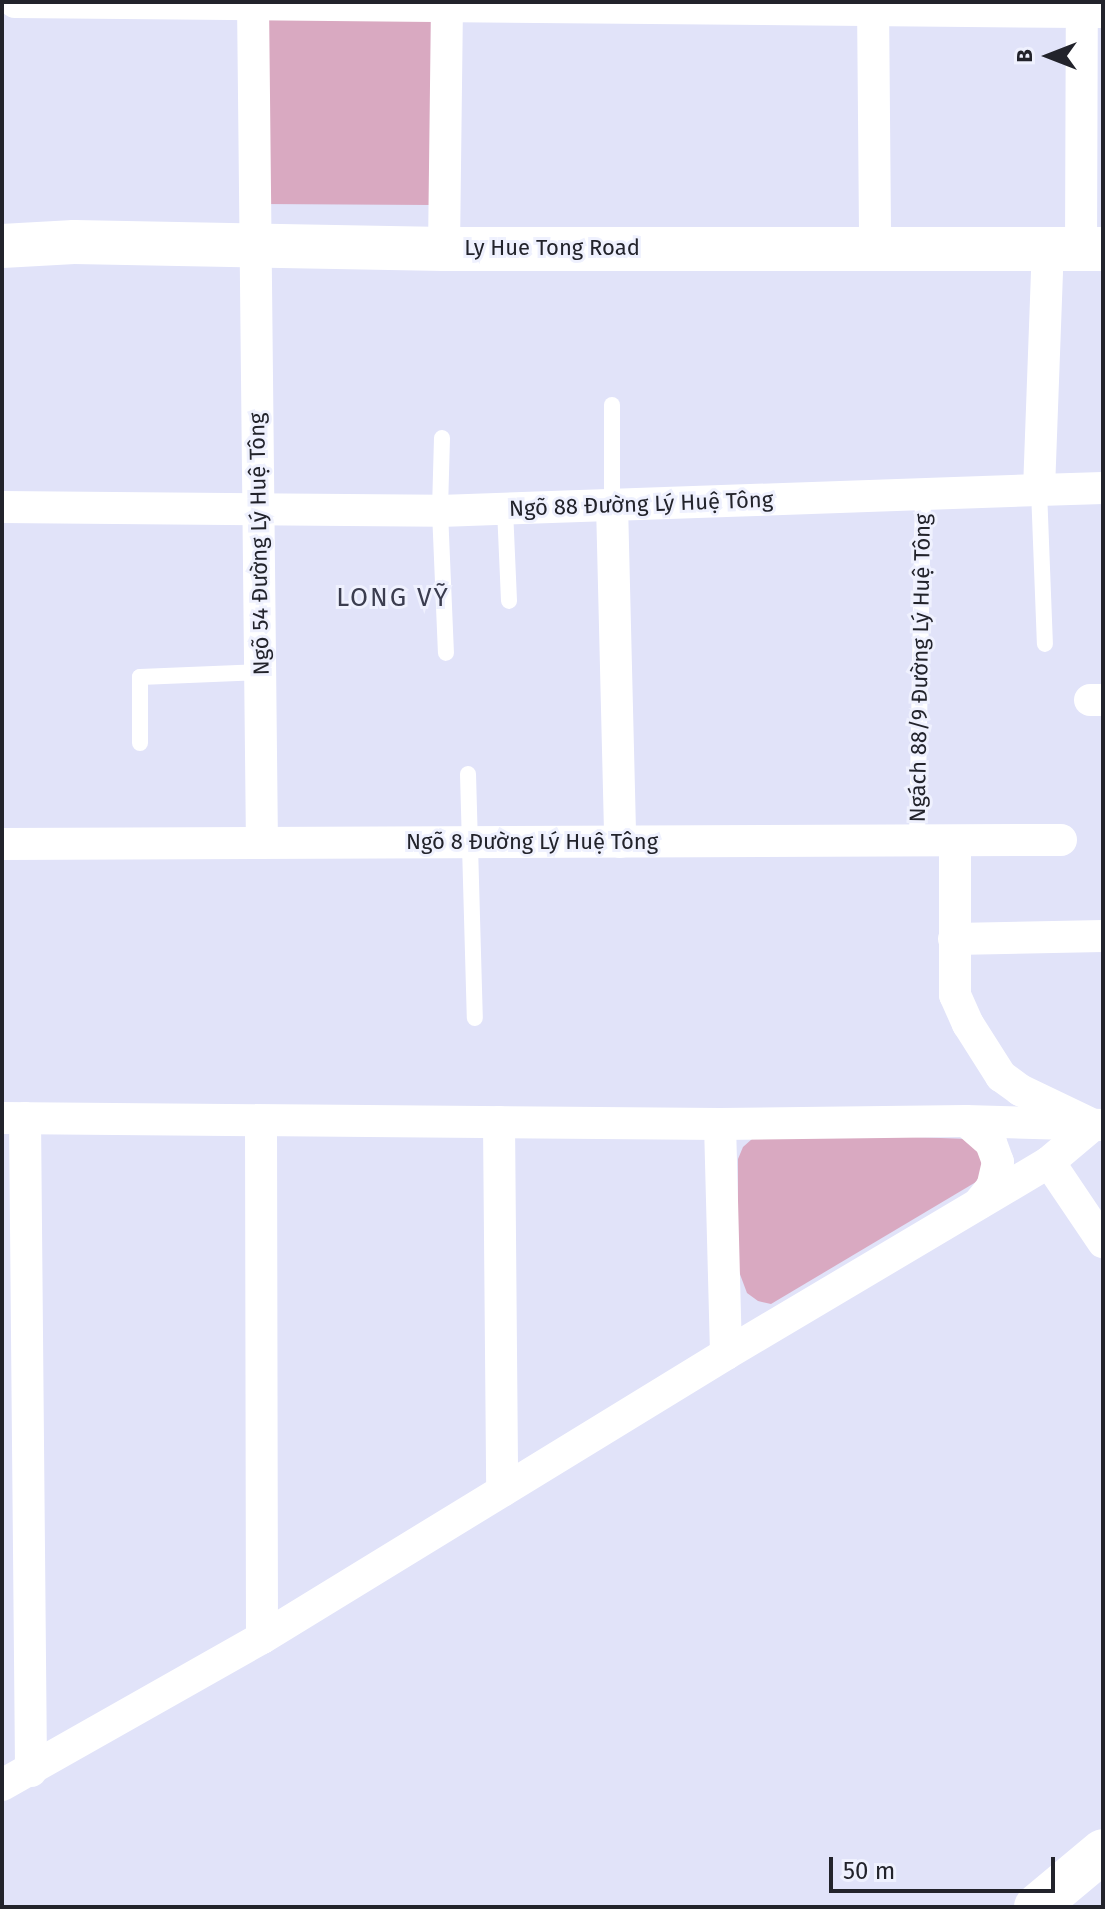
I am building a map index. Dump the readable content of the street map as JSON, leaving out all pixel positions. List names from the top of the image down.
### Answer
{
  "streets": {
    "main road": ["Ly Hue Tong Road"],
    "street": ["Ngõ 88 Đường Lý Huệ Tông", "Ngõ 54 Đường Lý Huệ Tông", "Ngõ 8 Đường Lý Huệ Tông"],
    "lane": ["Ngách 88/9 Đường Lý Huệ Tông"]
  },
  "crossings": [
    ["Ly Hue Tong Road", "Ngõ 54 Đường Lý Huệ Tông"],
    ["Ngõ 88 Đường Lý Huệ Tông", "Ngõ 54 Đường Lý Huệ Tông"],
    ["Ngõ 88 Đường Lý Huệ Tông", "Ngách 88/9 Đường Lý Huệ Tông"],
    ["Ngõ 54 Đường Lý Huệ Tông", "Ngõ 8 Đường Lý Huệ Tông"],
    ["Ngách 88/9 Đường Lý Huệ Tông", "Ngõ 8 Đường Lý Huệ Tông"]
  ],
  "districts": ["LONG VỸ"],
  "scale_bar": "50 m",
  "north": "left"
}
